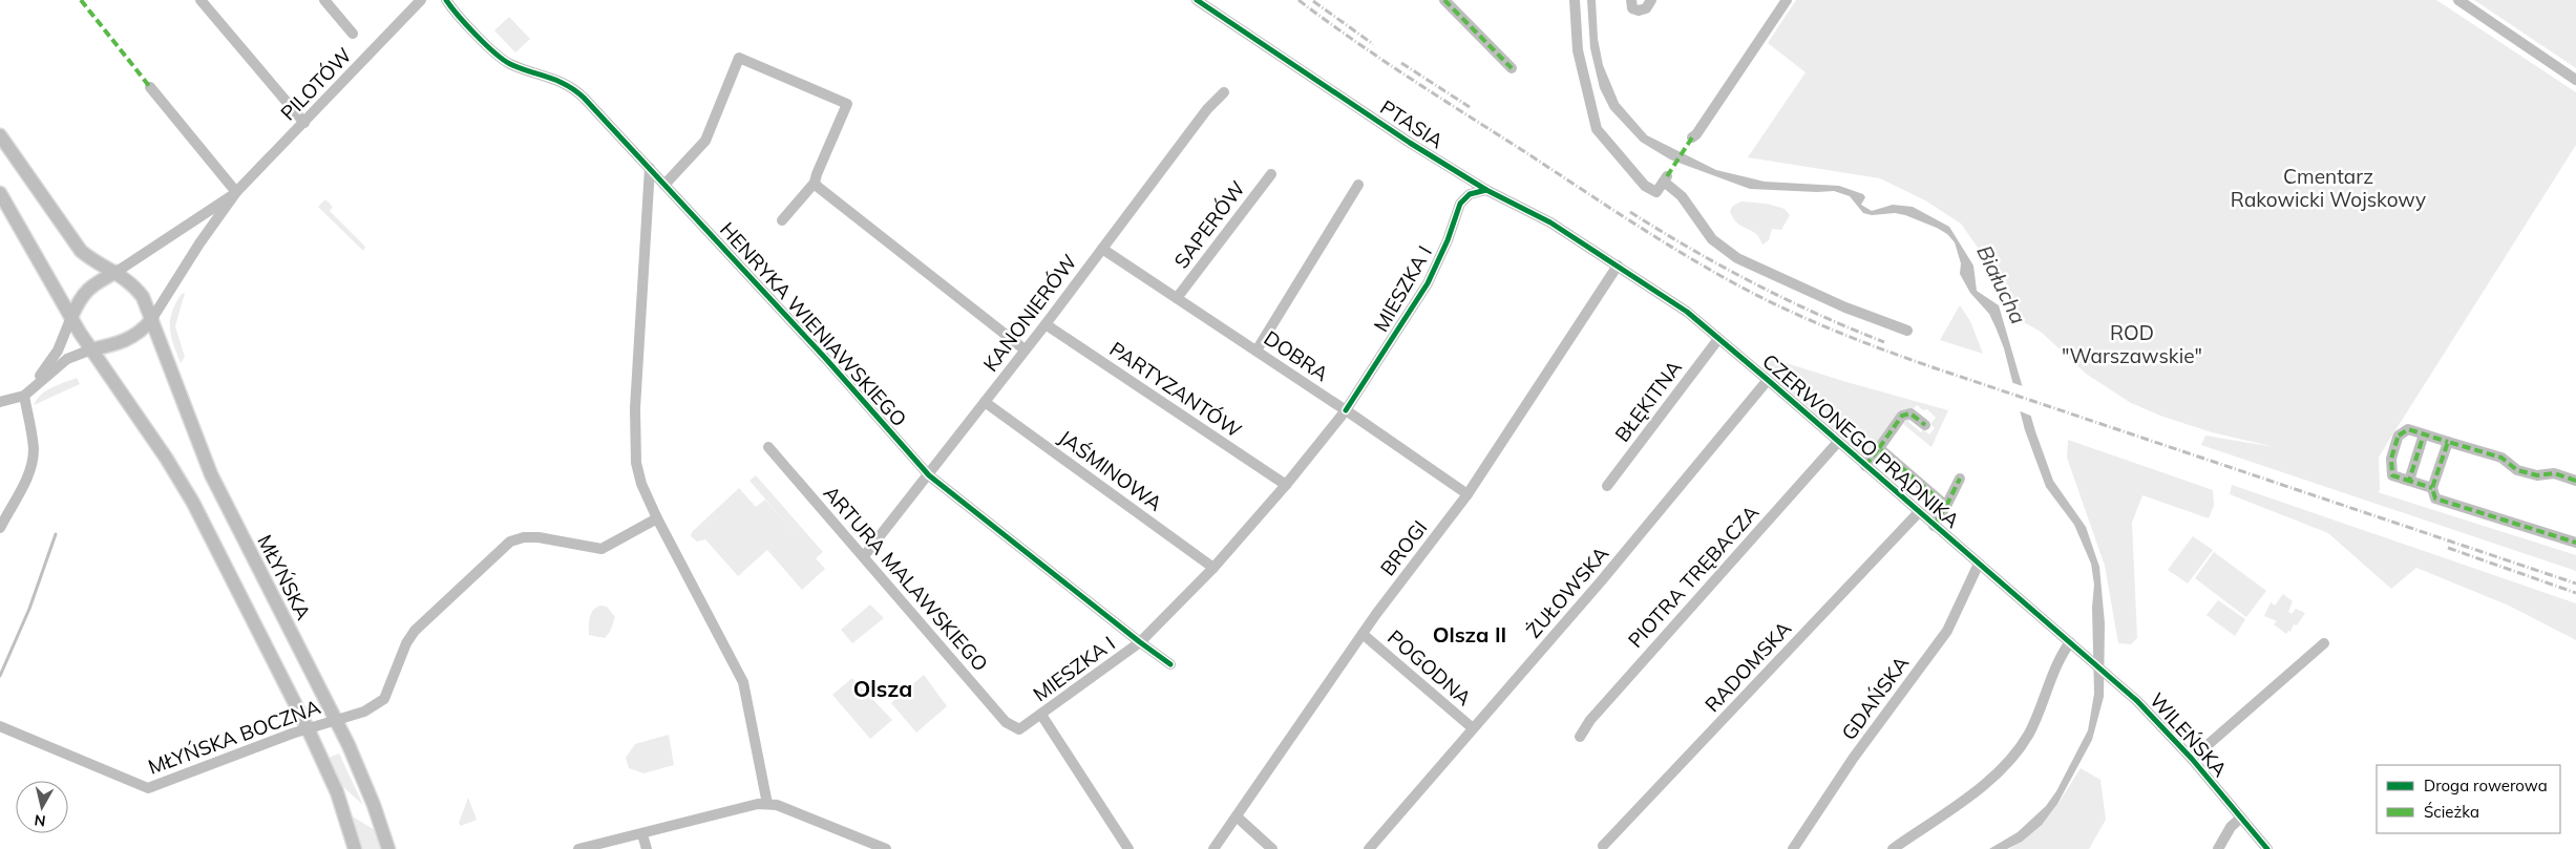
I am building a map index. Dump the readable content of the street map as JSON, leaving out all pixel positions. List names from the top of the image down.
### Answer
{
  "streets": {
    "main road": ["MŁYŃSKA"],
    "street": [
      "PILOTÓW",
      "PTASIA",
      "SAPERÓW",
      "MIESZKA I",
      "KANONIERÓW",
      "HENRYKA WIENIAWSKIEGO",
      "DOBRA",
      "PARTYZANTÓW",
      "BŁĘKITNA",
      "CZERWONEGO PRĄDNIKA",
      "JAŚMINOWA",
      "BROGI",
      "PIOTRA TRĘBACZA",
      "ARTURA MALAWSKIEGO",
      "ŻUŁOWSKA",
      "RADOMSKA",
      "POGODNA",
      "GDAŃSKA",
      "WILEŃSKA",
      "MŁYŃSKA BOCZNA"
    ]
  },
  "crossings": [
    ["PILOTÓW", "MŁYŃSKA"],
    ["PTASIA", "MIESZKA I"],
    ["PTASIA", "CZERWONEGO PRĄDNIKA"],
    ["PTASIA", "BROGI"],
    ["SAPERÓW", "DOBRA"],
    ["MIESZKA I", "HENRYKA WIENIAWSKIEGO"],
    ["MIESZKA I", "DOBRA"],
    ["MIESZKA I", "PARTYZANTÓW"],
    ["MIESZKA I", "JAŚMINOWA"],
    ["MIESZKA I", "ARTURA MALAWSKIEGO"],
    ["KANONIERÓW", "HENRYKA WIENIAWSKIEGO"],
    ["KANONIERÓW", "DOBRA"],
    ["KANONIERÓW", "PARTYZANTÓW"],
    ["KANONIERÓW", "JAŚMINOWA"],
    ["KANONIERÓW", "ARTURA MALAWSKIEGO"],
    ["DOBRA", "BROGI"],
    ["BŁĘKITNA", "CZERWONEGO PRĄDNIKA"],
    ["CZERWONEGO PRĄDNIKA", "BROGI"],
    ["CZERWONEGO PRĄDNIKA", "PIOTRA TRĘBACZA"],
    ["CZERWONEGO PRĄDNIKA", "ŻUŁOWSKA"],
    ["CZERWONEGO PRĄDNIKA", "RADOMSKA"],
    ["CZERWONEGO PRĄDNIKA", "GDAŃSKA"],
    ["CZERWONEGO PRĄDNIKA", "WILEŃSKA"],
    ["BROGI", "POGODNA"],
    ["MŁYŃSKA", "MŁYŃSKA BOCZNA"],
    ["ŻUŁOWSKA", "POGODNA"]
  ],
  "districts": ["Olsza II", "Olsza"],
  "water": ["Białucha"],
  "parks": ["Cmentarz Rakowicki Wojskowy", "ROD \"Warszawskie\""],
  "legend": ["Droga rowerowa", "Ścieżka"],
  "north": "bottom"
}
